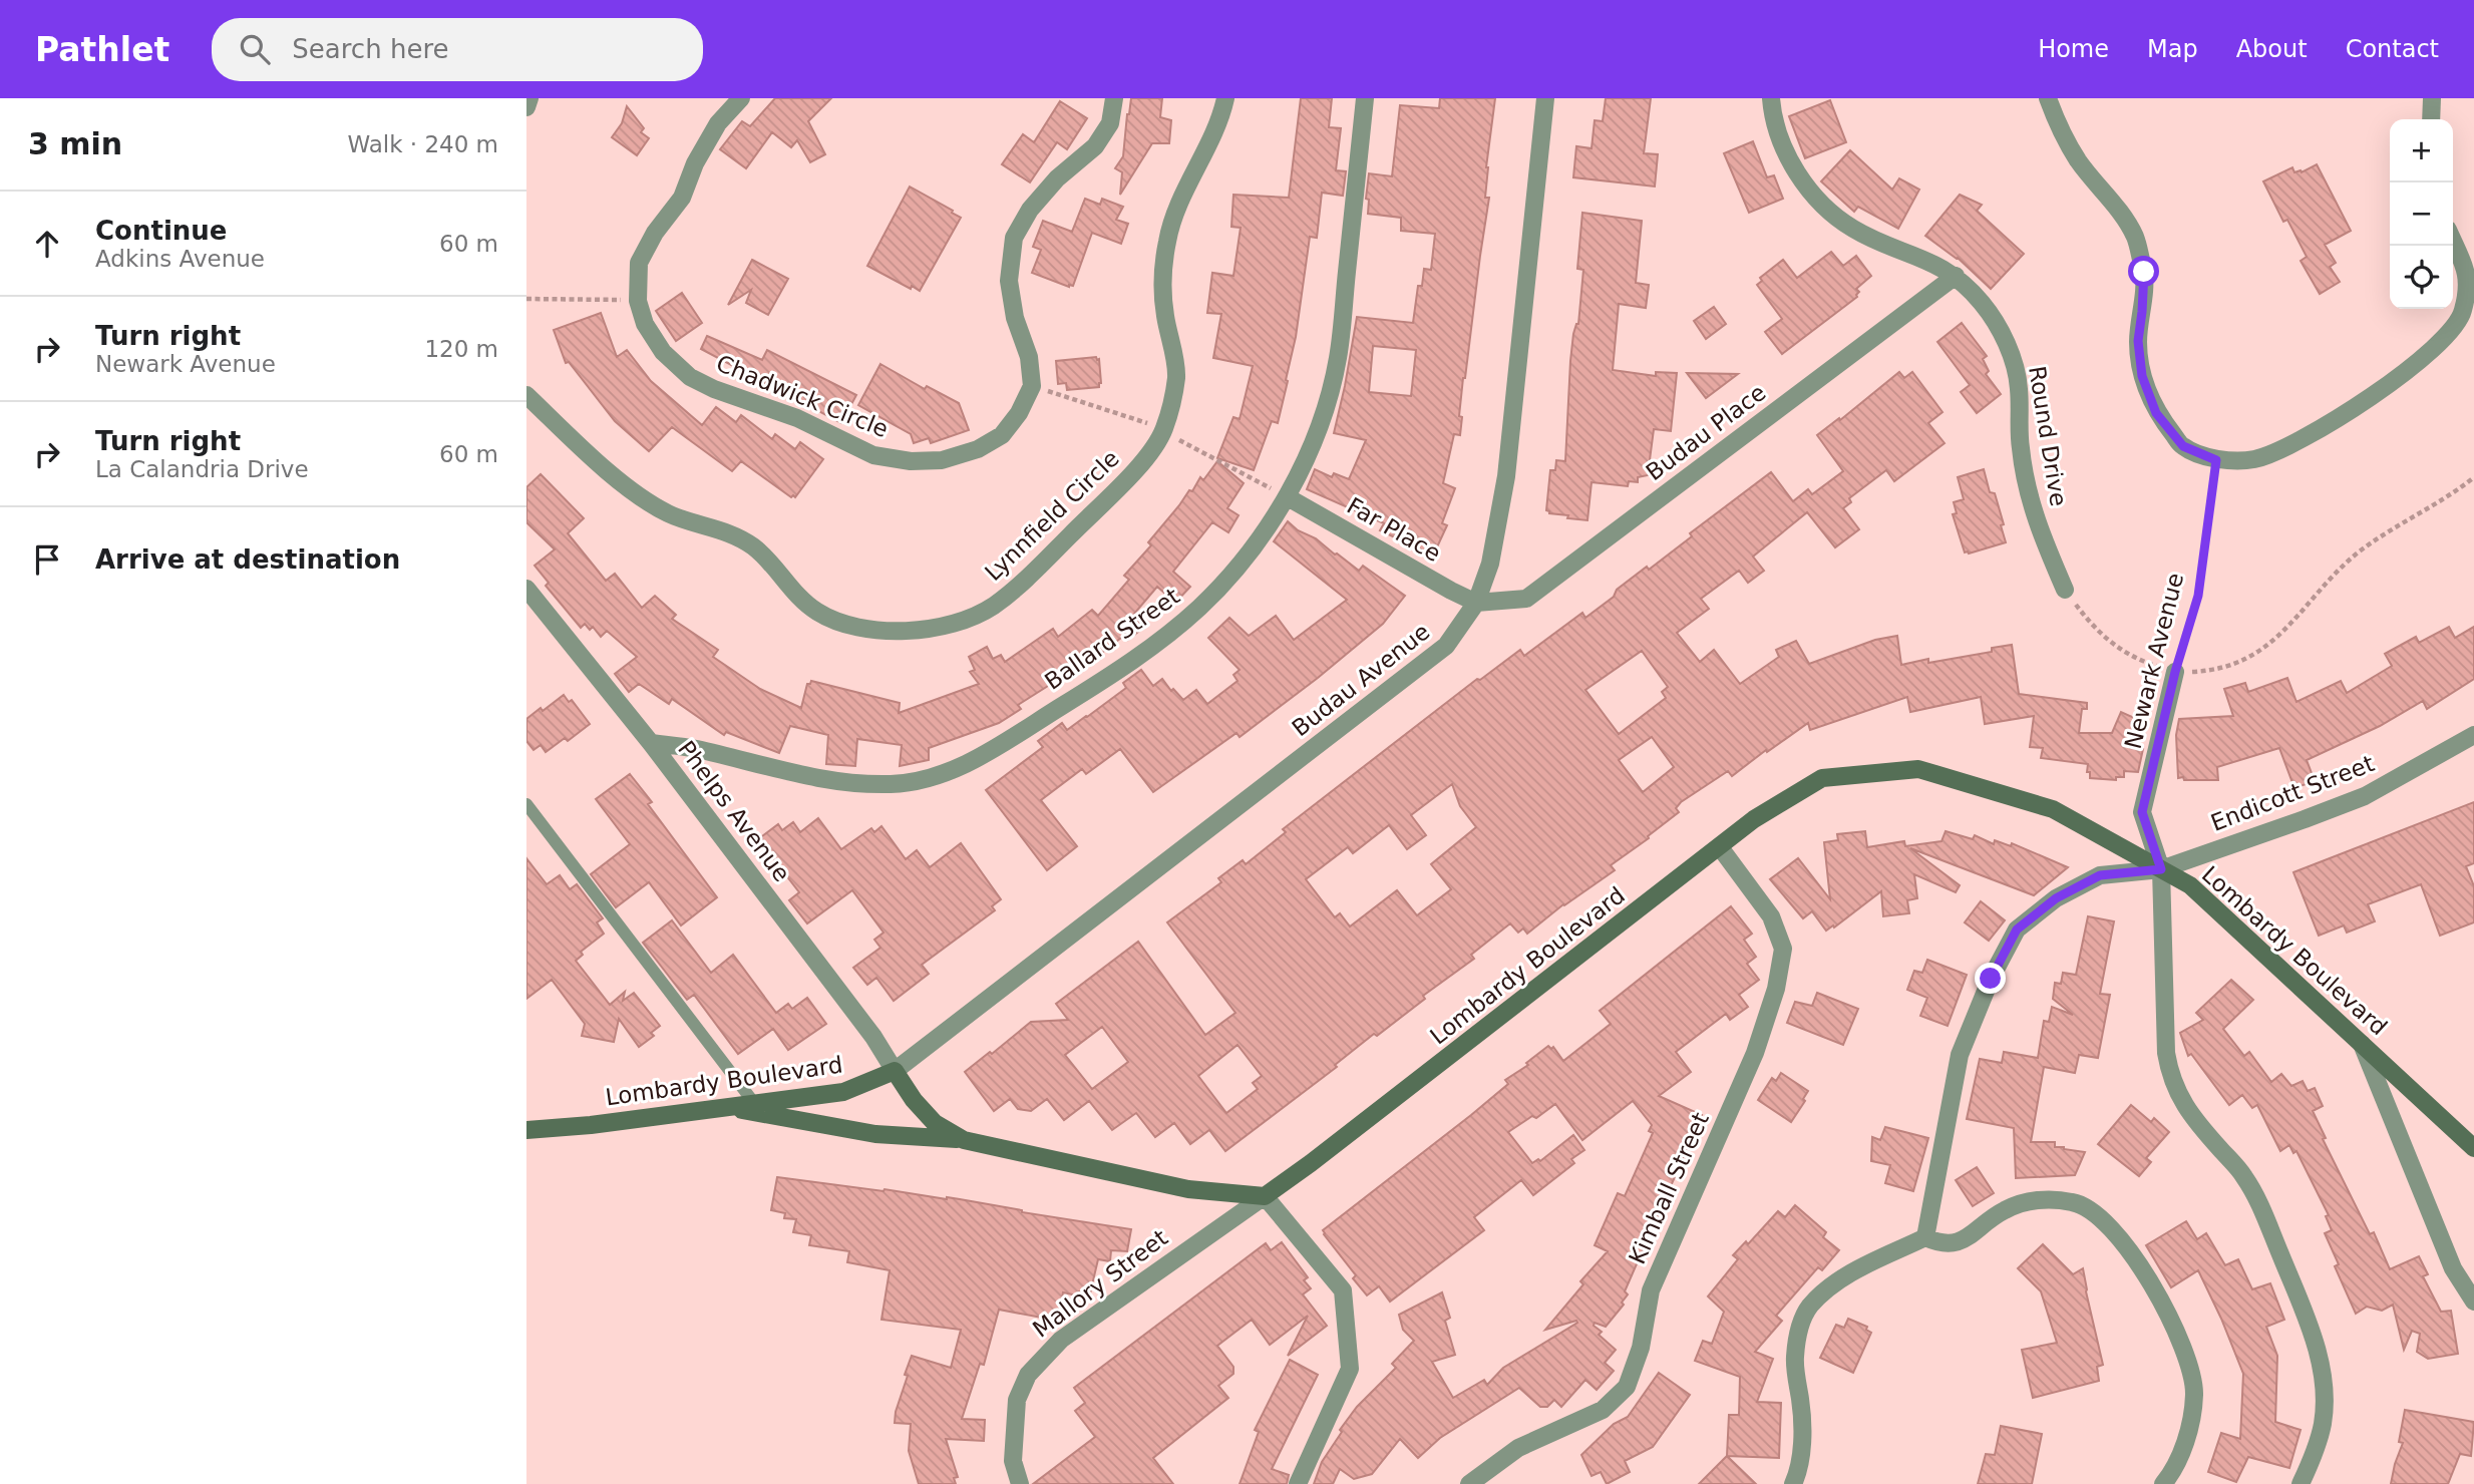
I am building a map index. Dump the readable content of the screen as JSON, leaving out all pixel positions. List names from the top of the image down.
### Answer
{
  "streets": {
    "street": [
      "Chadwick Circle",
      "Budau Place",
      "Round Drive",
      "Lynnfield Circle",
      "Far Place",
      "Ballard Street",
      "Newark Avenue",
      "Budau Avenue",
      "Endicott Street",
      "Phelps Avenue",
      "Lombardy Boulevard",
      "Kimball Street",
      "Mallory Street"
    ]
  },
  "crossings": [
    ["Budau Place", "Round Drive"],
    ["Budau Place", "Far Place"],
    ["Budau Place", "Budau Avenue"],
    ["Far Place", "Ballard Street"],
    ["Far Place", "Budau Avenue"],
    ["Ballard Street", "Phelps Avenue"],
    ["Newark Avenue", "Endicott Street"],
    ["Newark Avenue", "Lombardy Boulevard"],
    ["Budau Avenue", "Phelps Avenue"],
    ["Budau Avenue", "Lombardy Boulevard"],
    ["Endicott Street", "Lombardy Boulevard"],
    ["Phelps Avenue", "Lombardy Boulevard"],
    ["Lombardy Boulevard", "Kimball Street"],
    ["Lombardy Boulevard", "Mallory Street"]
  ],
  "page": {
    "header": "Pathlet",
    "search": "Search here",
    "nav": [
      "Home",
      "Map",
      "About",
      "Contact"
    ],
    "heading": ["3 min", "Walk · 240 m"],
    "map_buttons": ["+", "−"],
    "list": [
      ["Continue", "Adkins Avenue", "60 m"],
      ["Turn right", "Newark Avenue", "120 m"],
      ["Turn right", "La Calandria Drive", "60 m"],
      "Arrive at destination"
    ]
  }
}
